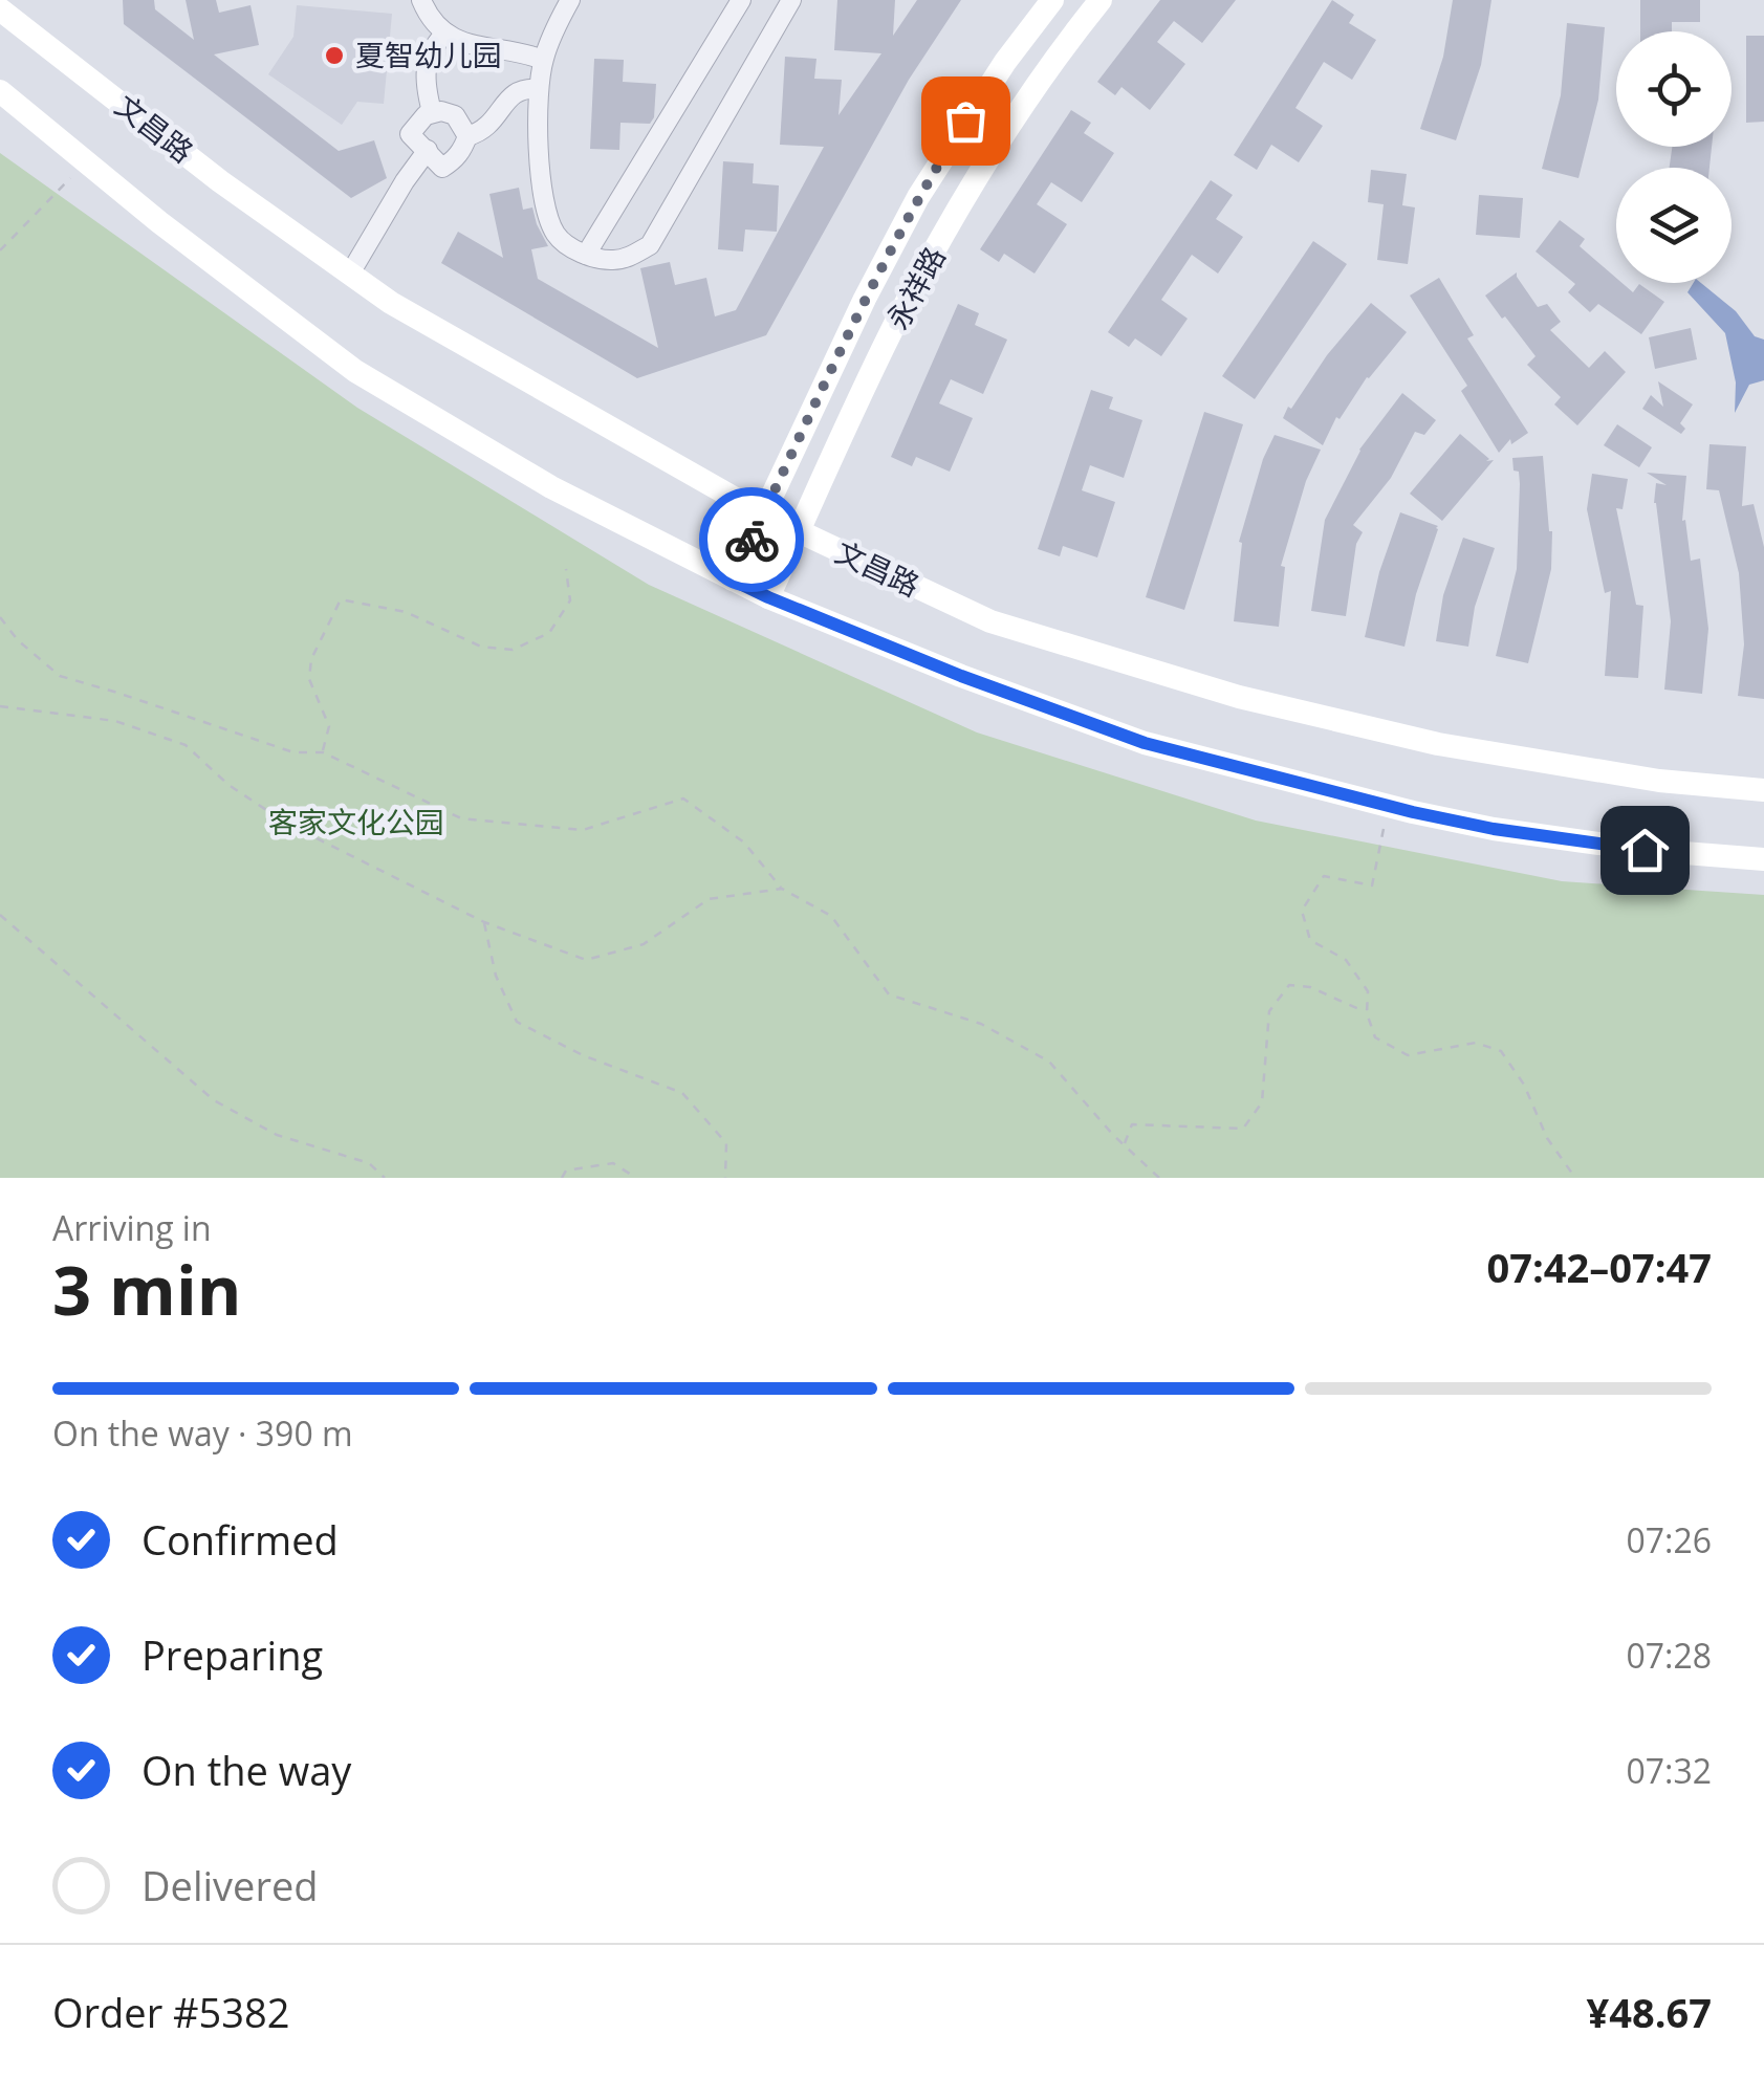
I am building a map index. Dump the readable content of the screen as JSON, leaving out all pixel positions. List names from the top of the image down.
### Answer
{
  "streets": {
    "street": ["文昌路", "永祥路"]
  },
  "crossings": [
    ["文昌路", "永祥路"]
  ],
  "parks": ["客家文化公园"],
  "places": ["夏智幼儿园"],
  "page": {
    "heading": ["3 min", "Arriving in", "07:42–07:47"],
    "panel": ["Order #5382", "¥48.67"],
    "bar": "On the way · 390 m",
    "list": [
      ["Confirmed", "07:26"],
      ["Preparing", "07:28"],
      ["On the way", "07:32"],
      "Delivered"
    ]
  }
}
